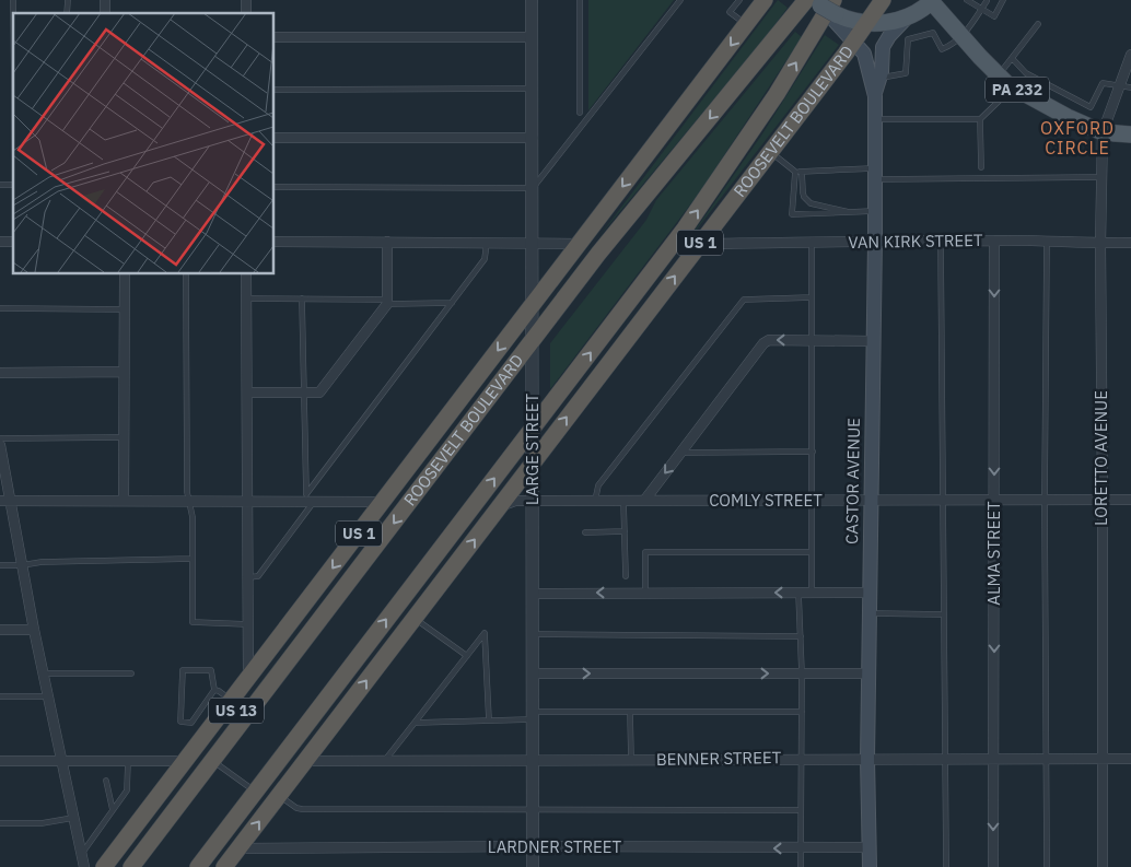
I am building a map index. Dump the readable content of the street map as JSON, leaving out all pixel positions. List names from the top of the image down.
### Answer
{
  "streets": {
    "highway": ["ROOSEVELT BOULEVARD", "US 1", "US 13"],
    "main road": ["PA 232", "CASTOR AVENUE"],
    "street": [
      "VAN KIRK STREET",
      "LARGE STREET",
      "LORETTO AVENUE",
      "COMLY STREET",
      "ALMA STREET",
      "BENNER STREET",
      "LARDNER STREET"
    ]
  },
  "crossings": [
    ["PA 232", "LORETTO AVENUE"],
    ["ROOSEVELT BOULEVARD", "VAN KIRK STREET"],
    ["ROOSEVELT BOULEVARD", "LARGE STREET"],
    ["ROOSEVELT BOULEVARD", "CASTOR AVENUE"],
    ["ROOSEVELT BOULEVARD", "COMLY STREET"],
    ["ROOSEVELT BOULEVARD", "US 13"],
    ["ROOSEVELT BOULEVARD", "BENNER STREET"],
    ["ROOSEVELT BOULEVARD", "LARDNER STREET"],
    ["VAN KIRK STREET", "LORETTO AVENUE"],
    ["VAN KIRK STREET", "CASTOR AVENUE"],
    ["VAN KIRK STREET", "ALMA STREET"],
    ["LARGE STREET", "COMLY STREET"],
    ["LARGE STREET", "BENNER STREET"],
    ["LARGE STREET", "LARDNER STREET"],
    ["LORETTO AVENUE", "COMLY STREET"],
    ["LORETTO AVENUE", "BENNER STREET"],
    ["CASTOR AVENUE", "COMLY STREET"],
    ["CASTOR AVENUE", "BENNER STREET"],
    ["CASTOR AVENUE", "LARDNER STREET"],
    ["COMLY STREET", "ALMA STREET"],
    ["ALMA STREET", "BENNER STREET"]
  ],
  "one_way": ["ALMA STREET", "LARDNER STREET"],
  "districts": ["OXFORD CIRCLE"]
}
